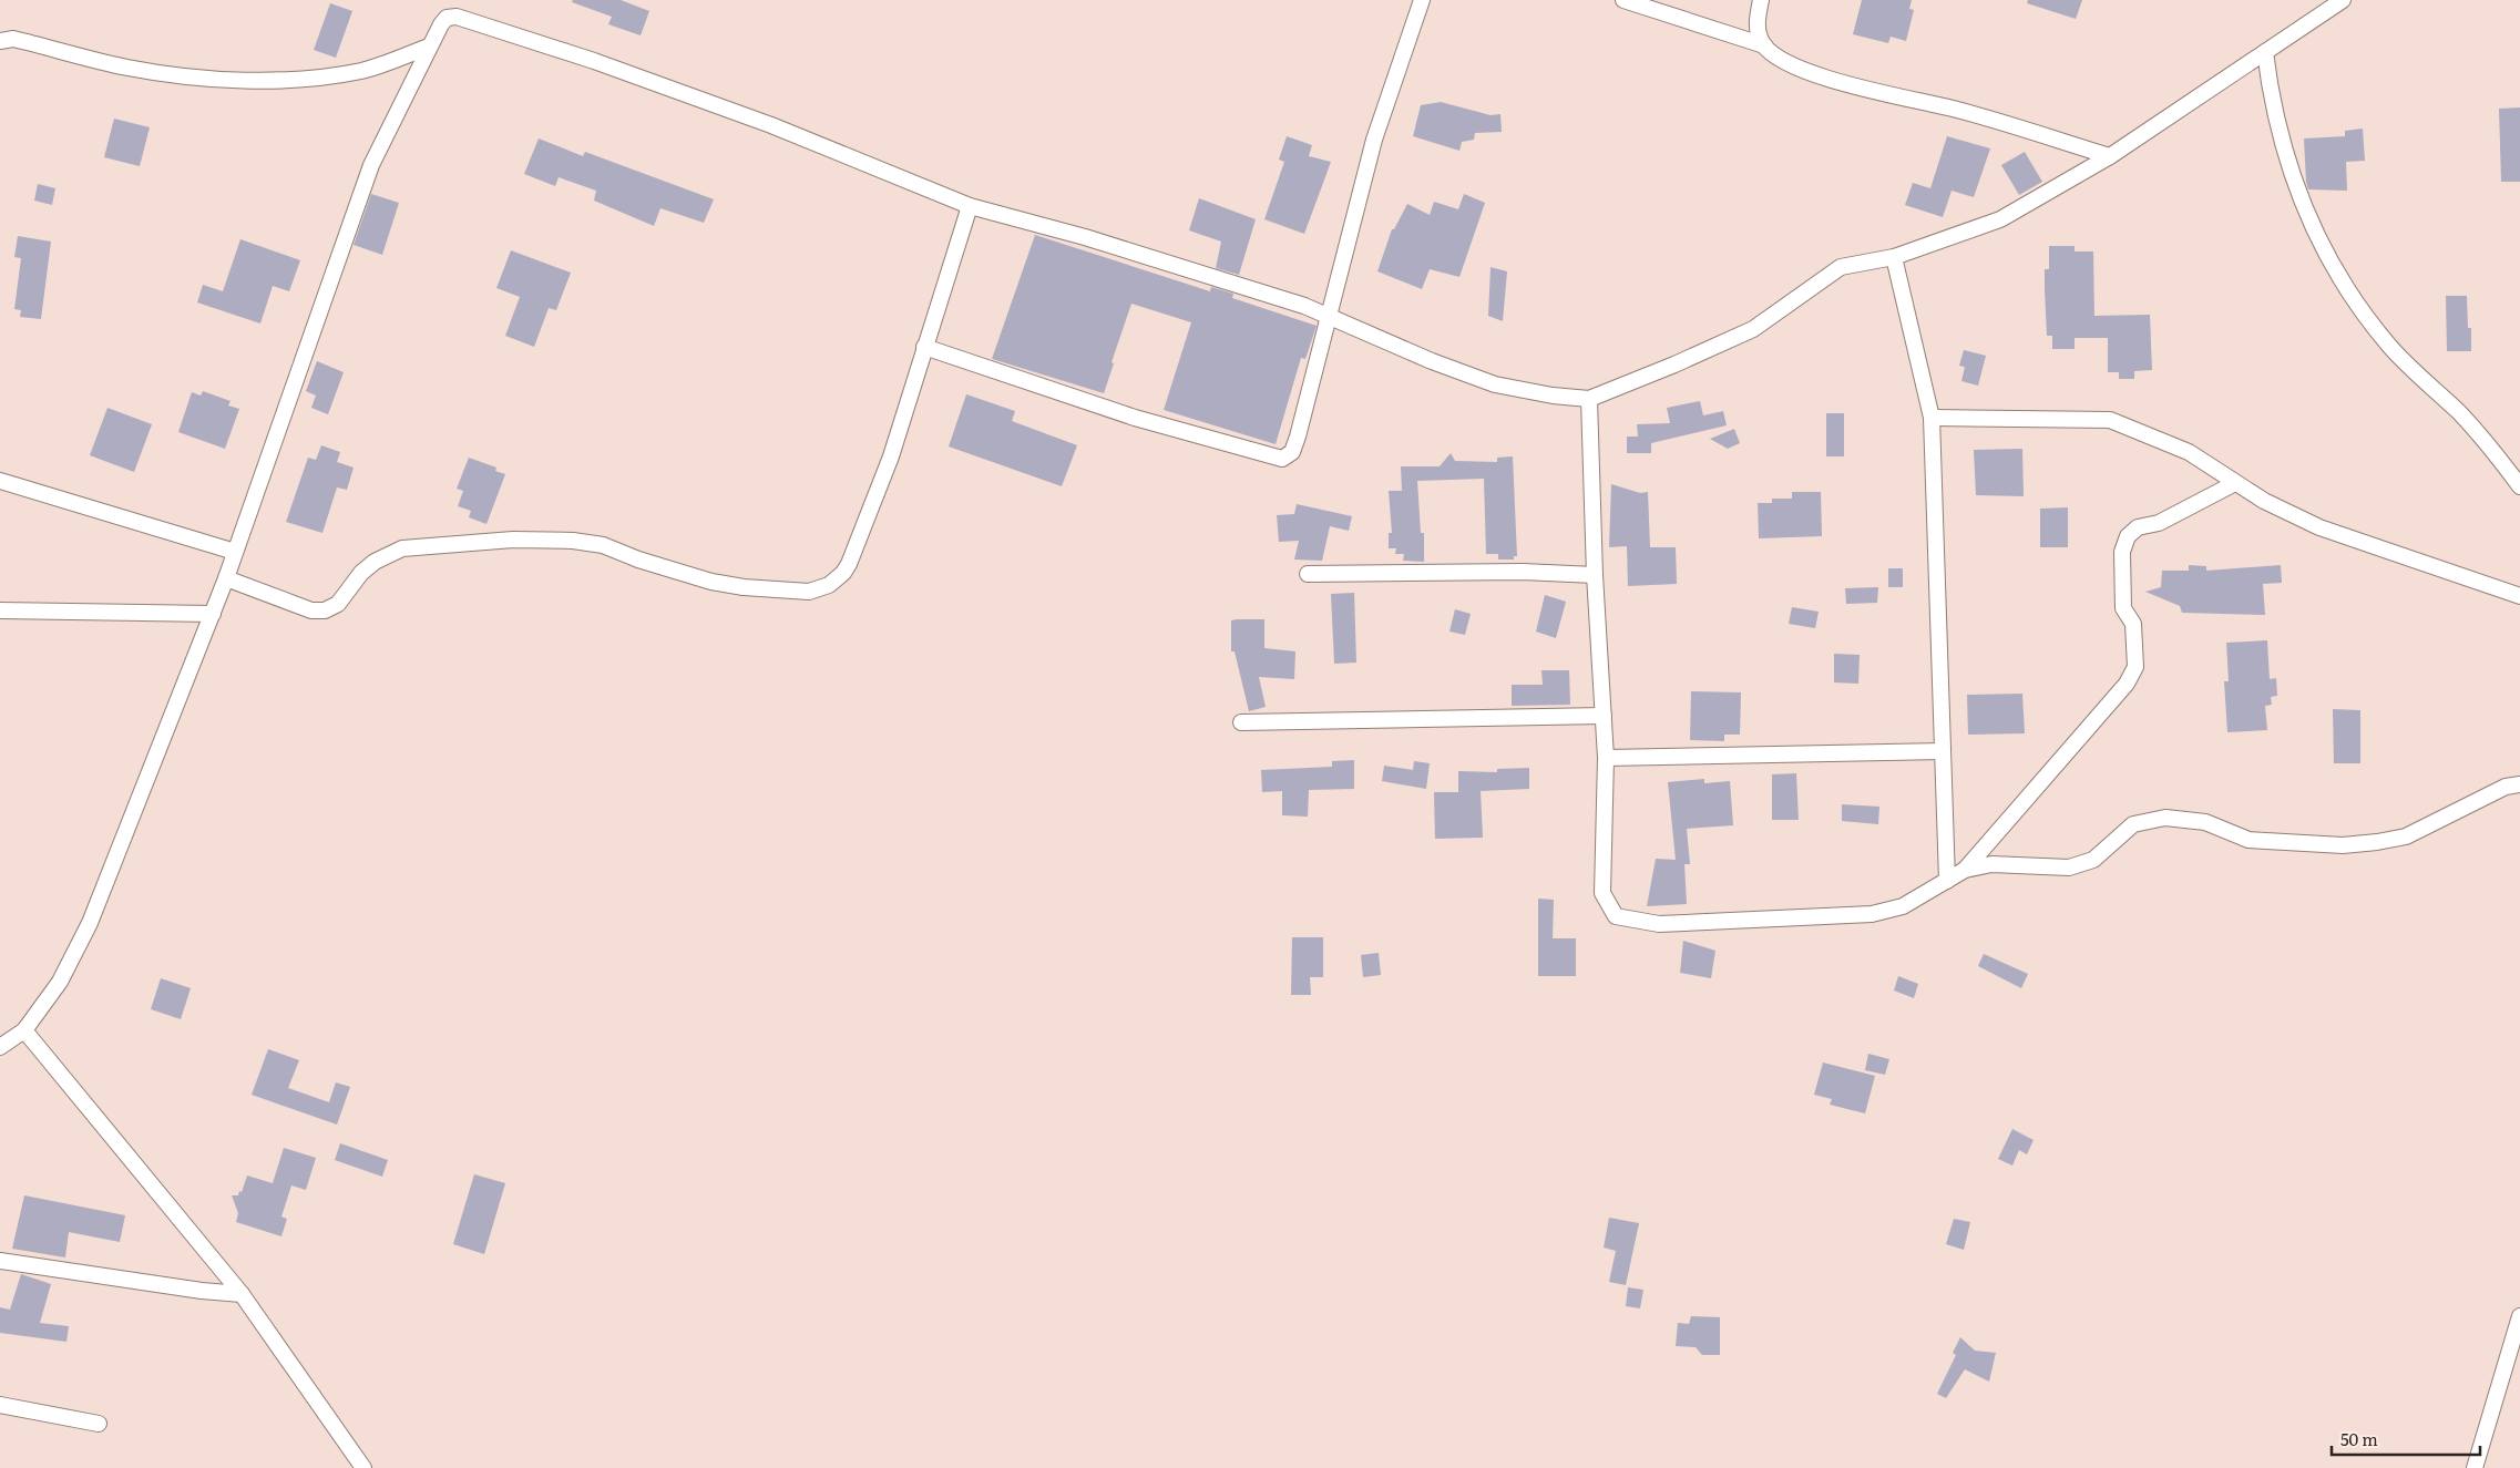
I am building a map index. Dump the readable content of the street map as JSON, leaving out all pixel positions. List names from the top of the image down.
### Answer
{
  "scale_bar": "50 m"
}
